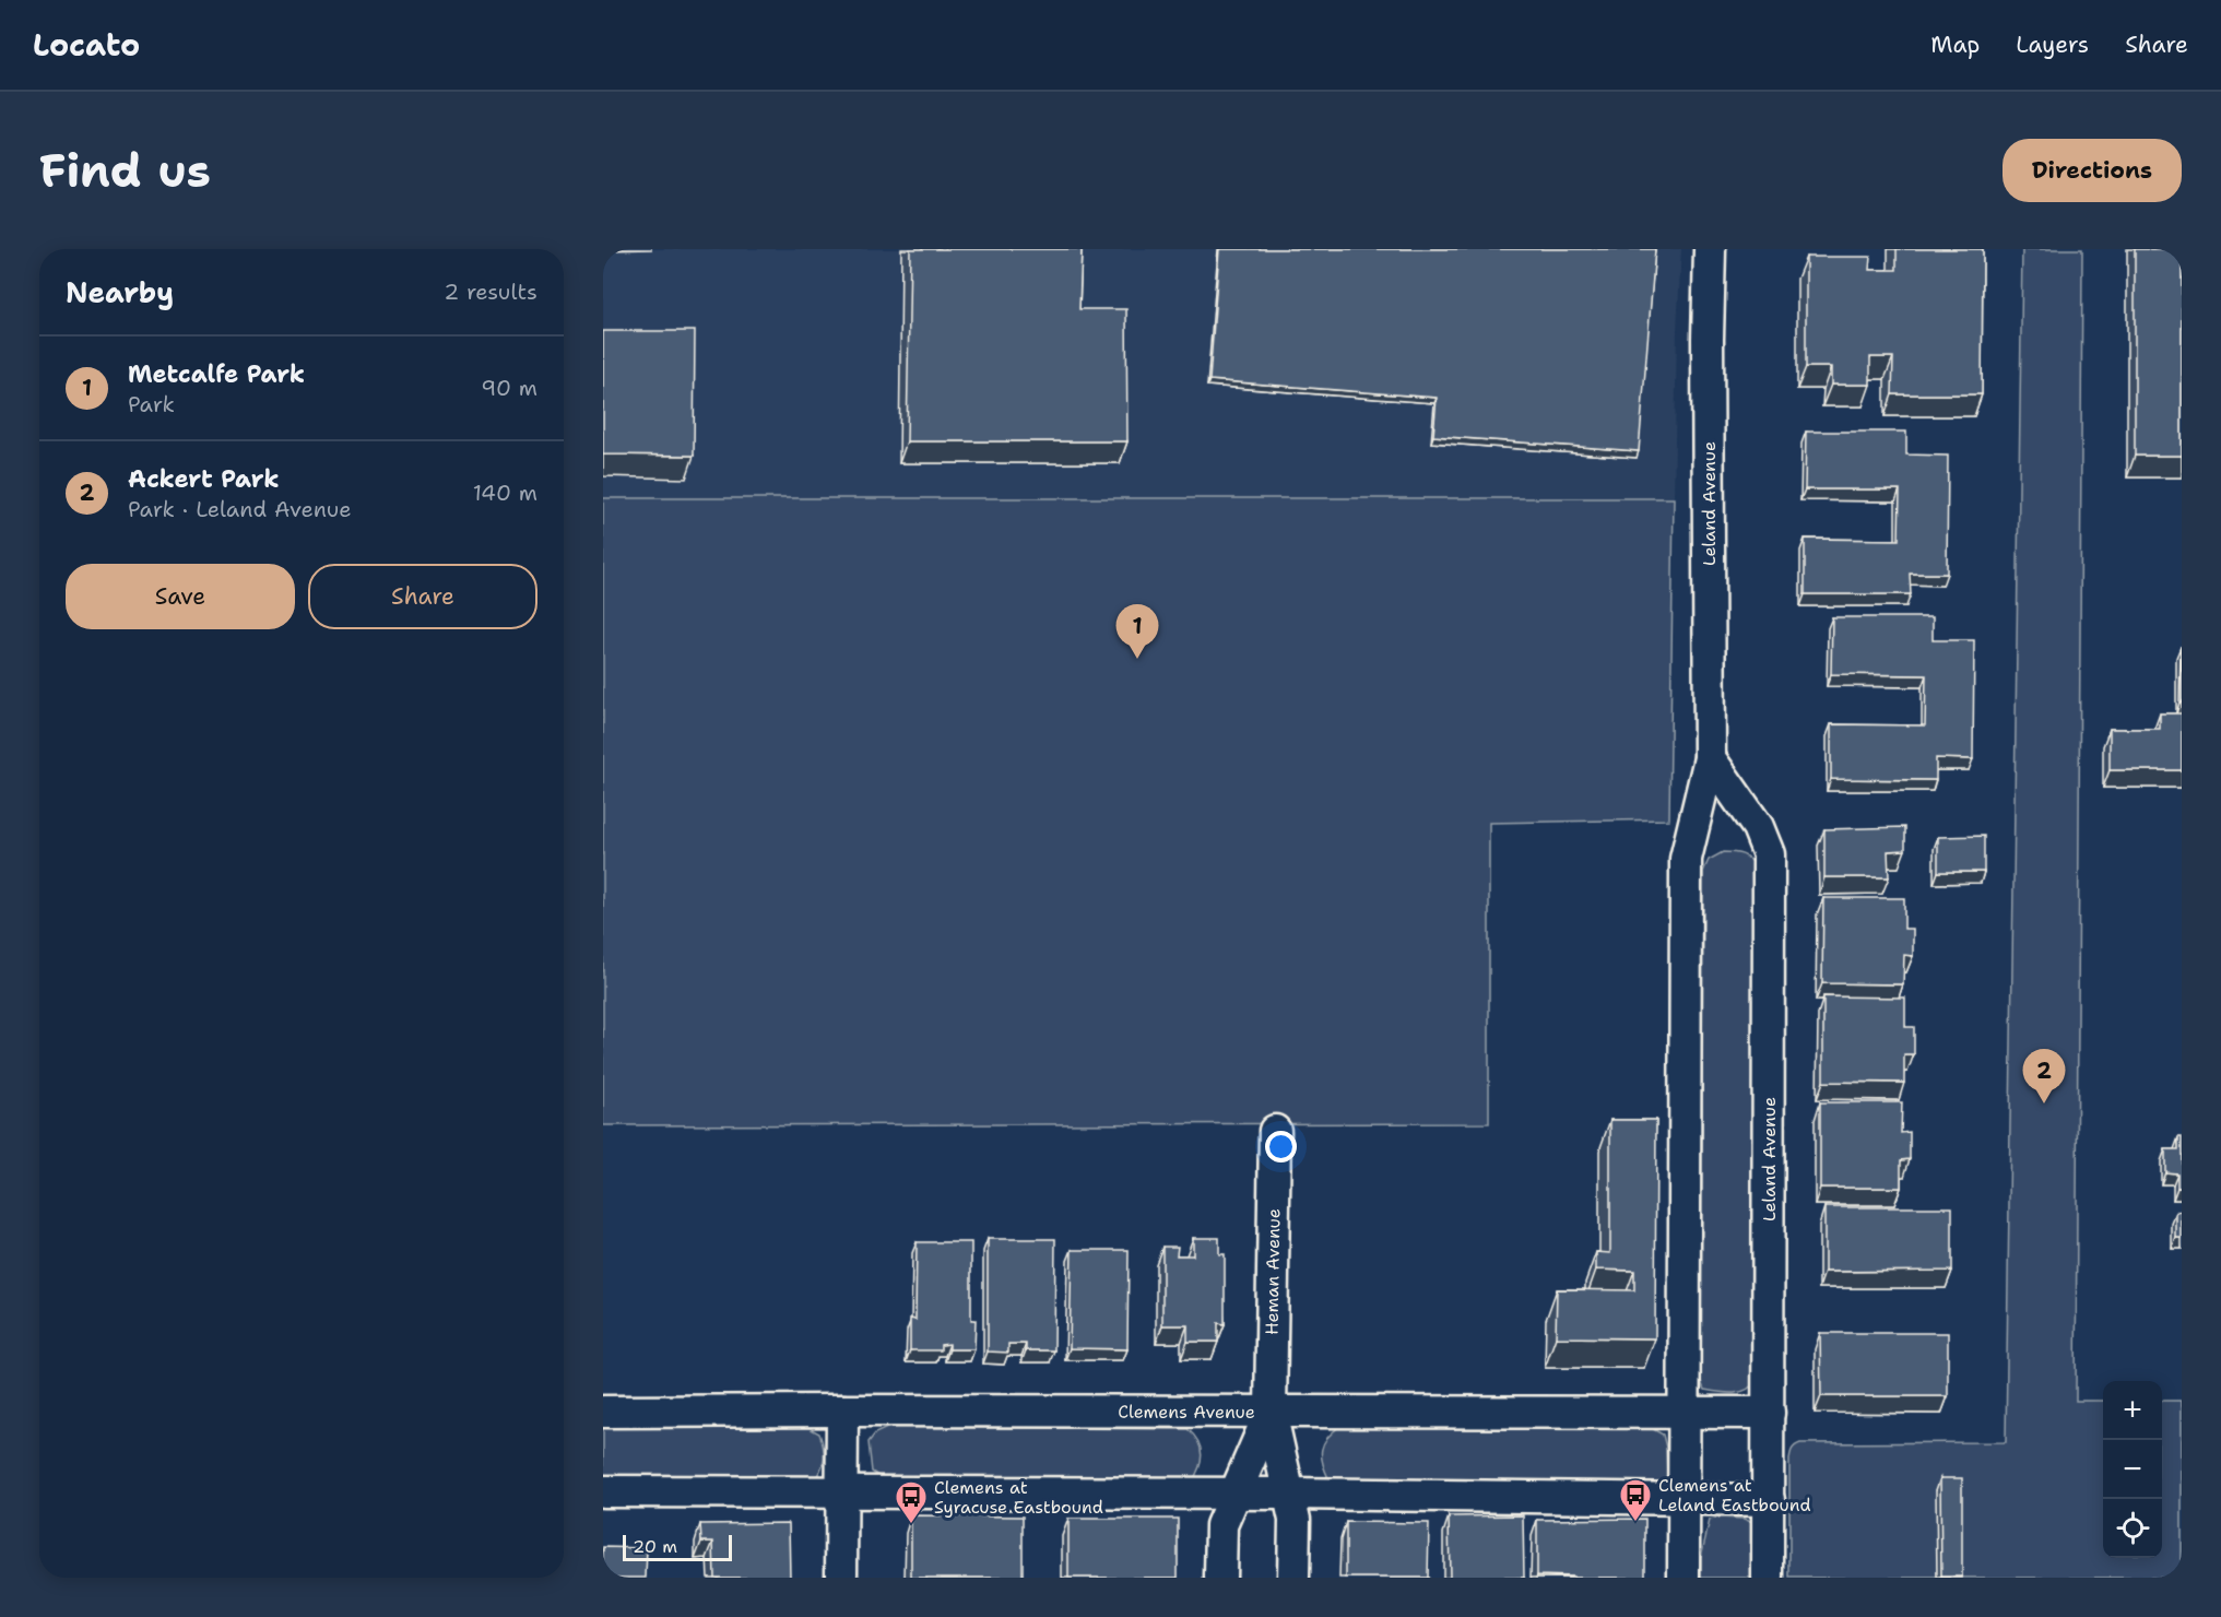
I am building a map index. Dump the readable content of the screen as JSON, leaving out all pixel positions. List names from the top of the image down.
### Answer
{
  "streets": {
    "street": ["Leland Avenue", "Heman Avenue", "Clemens Avenue"]
  },
  "crossings": [
    ["Leland Avenue", "Clemens Avenue"],
    ["Heman Avenue", "Clemens Avenue"]
  ],
  "places": {
    "bus stop": ["Clemens at Leland Eastbound", "Clemens at Syracuse Eastbound"]
  },
  "scale_bar": "20 m",
  "page": {
    "header": "Locato",
    "nav": ["Map", "Layers", "Share"],
    "buttons": [
      "Directions",
      ["Save", "Share"]
    ],
    "title": "Find us",
    "heading": ["Nearby", "2 results"],
    "list": [
      {
        "mark": "1",
        "name": "Metcalfe Park",
        "note": "Park",
        "value": "90 m"
      },
      {
        "mark": "2",
        "name": "Ackert Park",
        "note": "Park · Leland Avenue",
        "value": "140 m"
      }
    ],
    "pins": ["1", "2"],
    "map_buttons": ["+", "−"],
    "scale": "20 m"
  }
}
